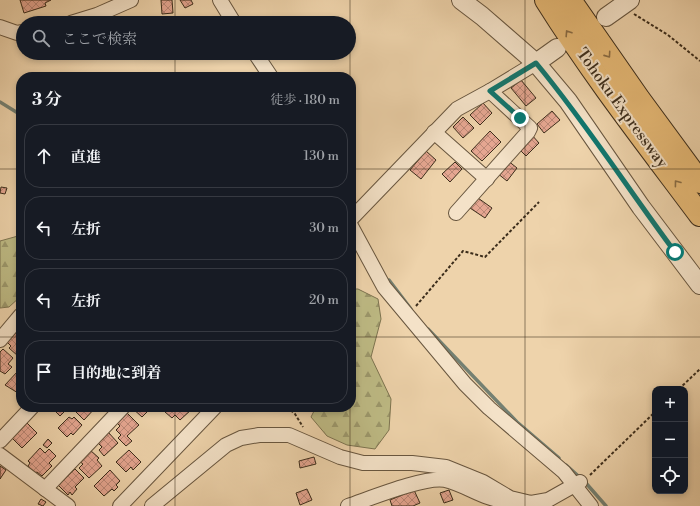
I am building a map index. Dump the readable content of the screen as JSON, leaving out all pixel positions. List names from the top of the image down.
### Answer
{
  "streets": {
    "highway": ["Tohoku Expressway"]
  },
  "page": {
    "search": "ここで検索",
    "heading": ["3 分", "徒歩 · 180 m"],
    "list": [
      ["直進", "130 m"],
      ["左折", "30 m"],
      ["左折", "20 m"],
      "目的地に到着"
    ],
    "map_buttons": ["+", "−"]
  }
}
